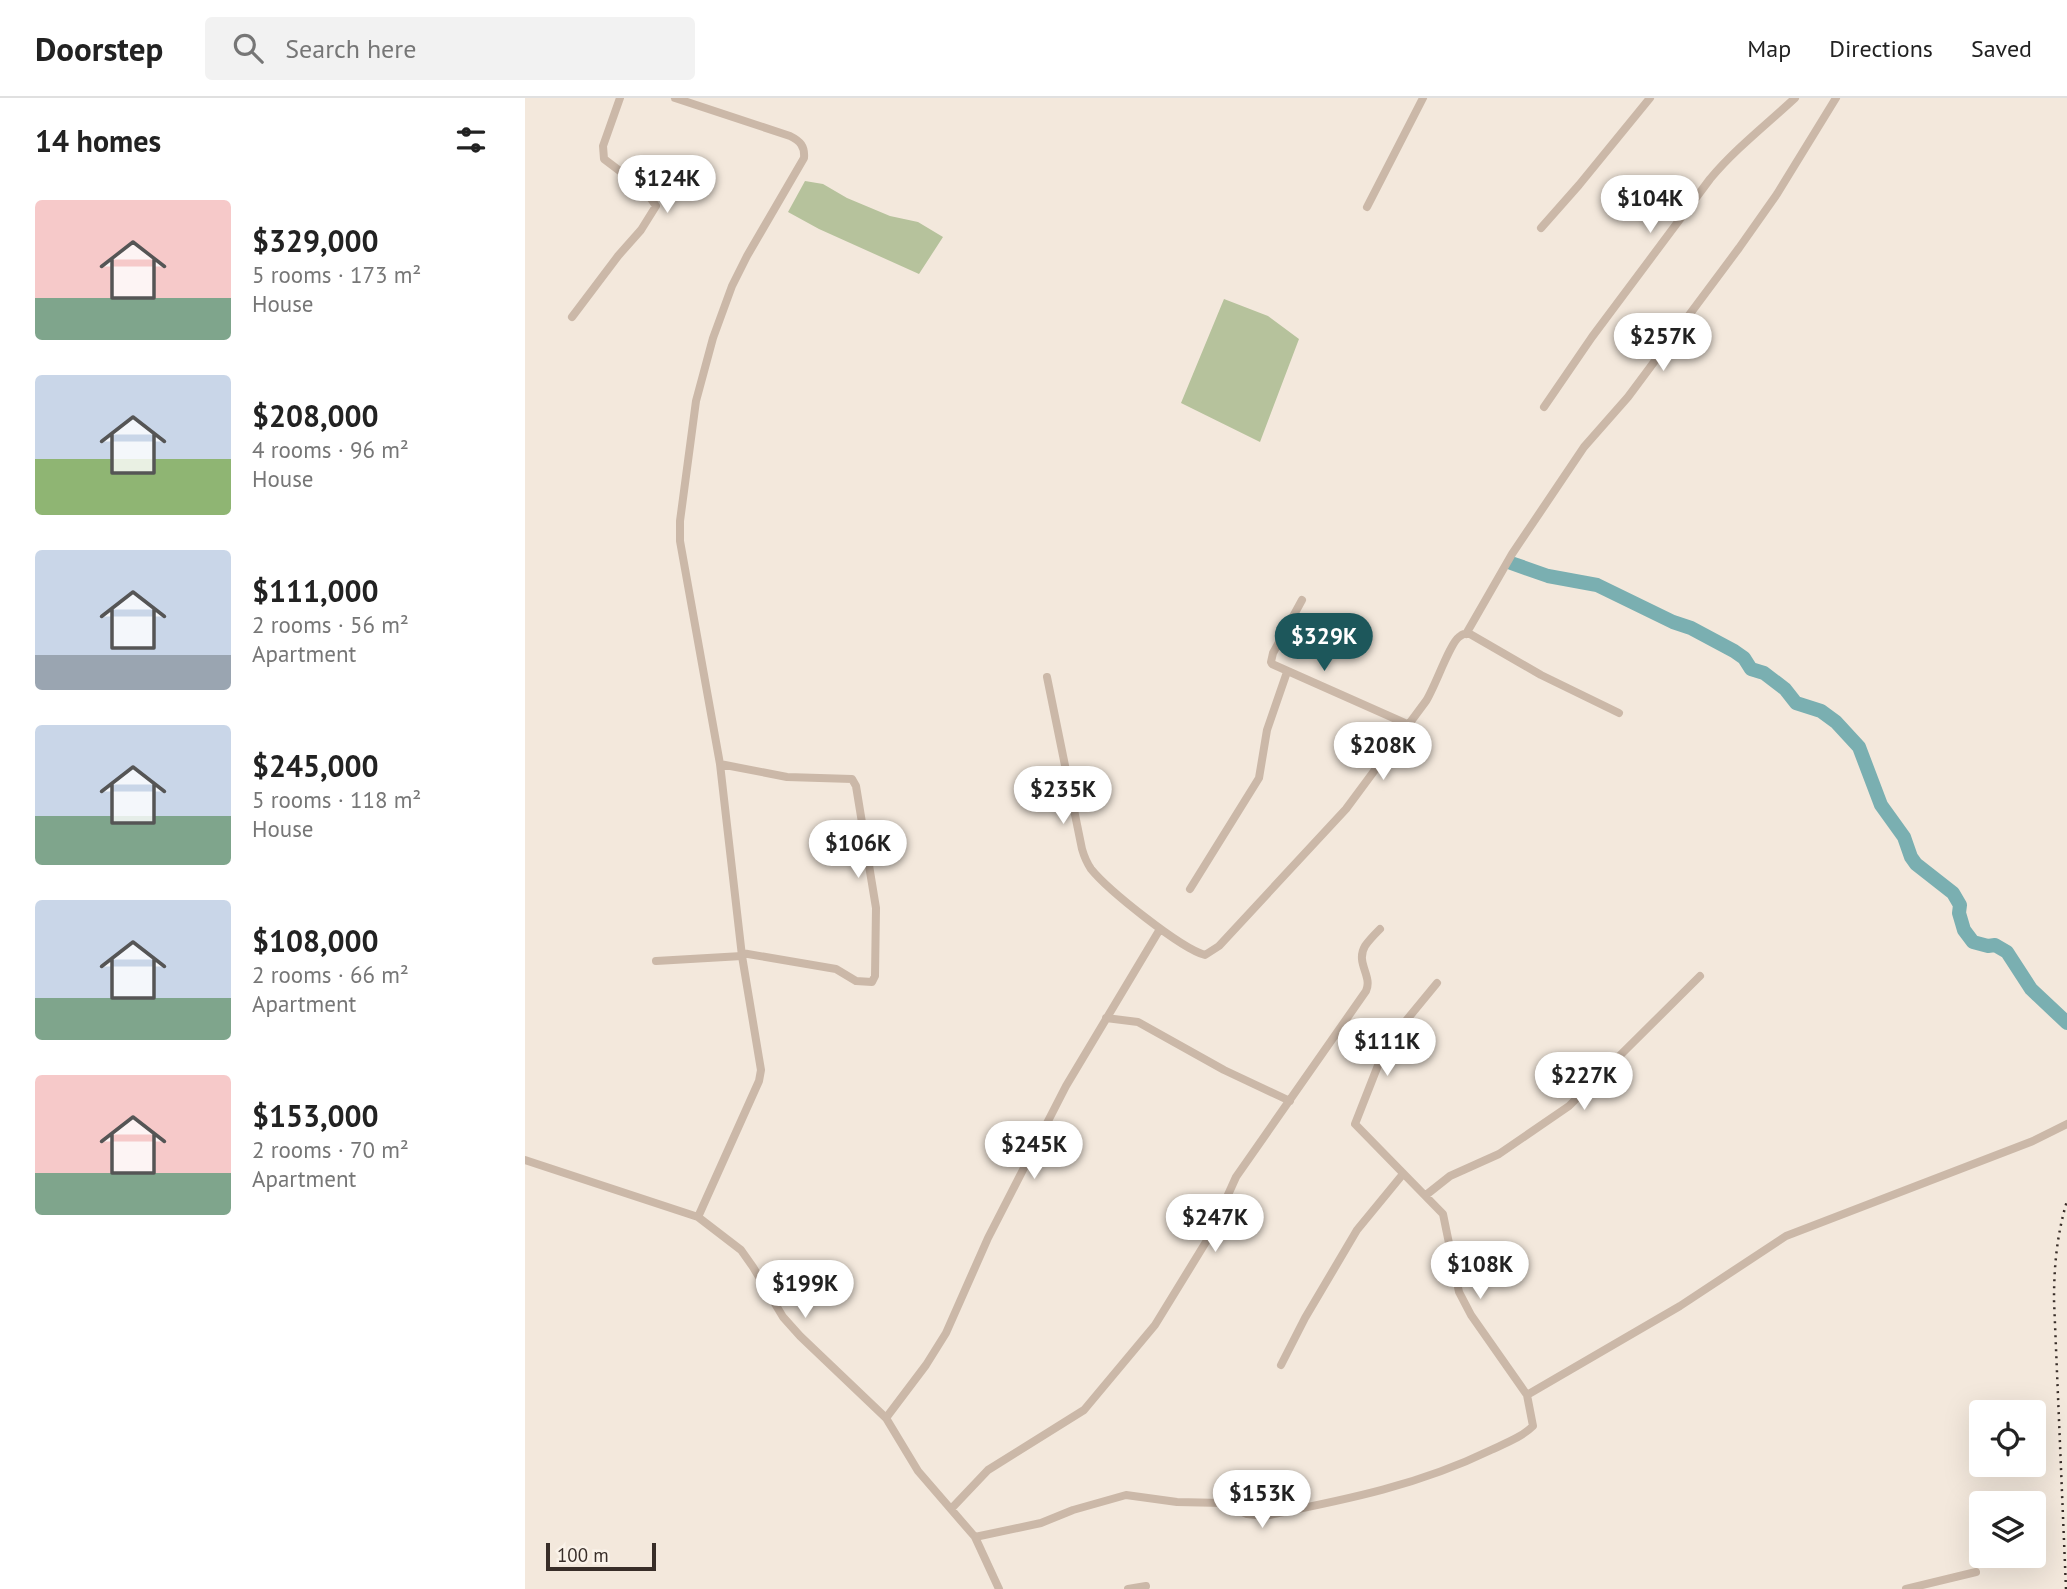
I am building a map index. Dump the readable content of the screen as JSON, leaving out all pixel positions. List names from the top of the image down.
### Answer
{
  "scale_bar": "100 m",
  "page": {
    "header": "Doorstep",
    "search": "Search here",
    "nav": ["Map", "Directions", "Saved"],
    "heading": "14 homes",
    "price": [
      "$124K",
      "$104K",
      "$257K",
      "$329K",
      "$208K",
      "$235K",
      "$106K",
      "$111K",
      "$227K",
      "$245K",
      "$247K",
      "$108K",
      "$199K",
      "$153K"
    ],
    "list": [
      {
        "name": "$329,000",
        "note": "5 rooms · 173 m² · House"
      },
      {
        "name": "$208,000",
        "note": "4 rooms · 96 m² · House"
      },
      {
        "name": "$111,000",
        "note": "2 rooms · 56 m² · Apartment"
      },
      {
        "name": "$245,000",
        "note": "5 rooms · 118 m² · House"
      },
      {
        "name": "$108,000",
        "note": "2 rooms · 66 m² · Apartment"
      },
      {
        "name": "$153,000",
        "note": "2 rooms · 70 m² · Apartment"
      }
    ],
    "scale": "100 m"
  }
}
